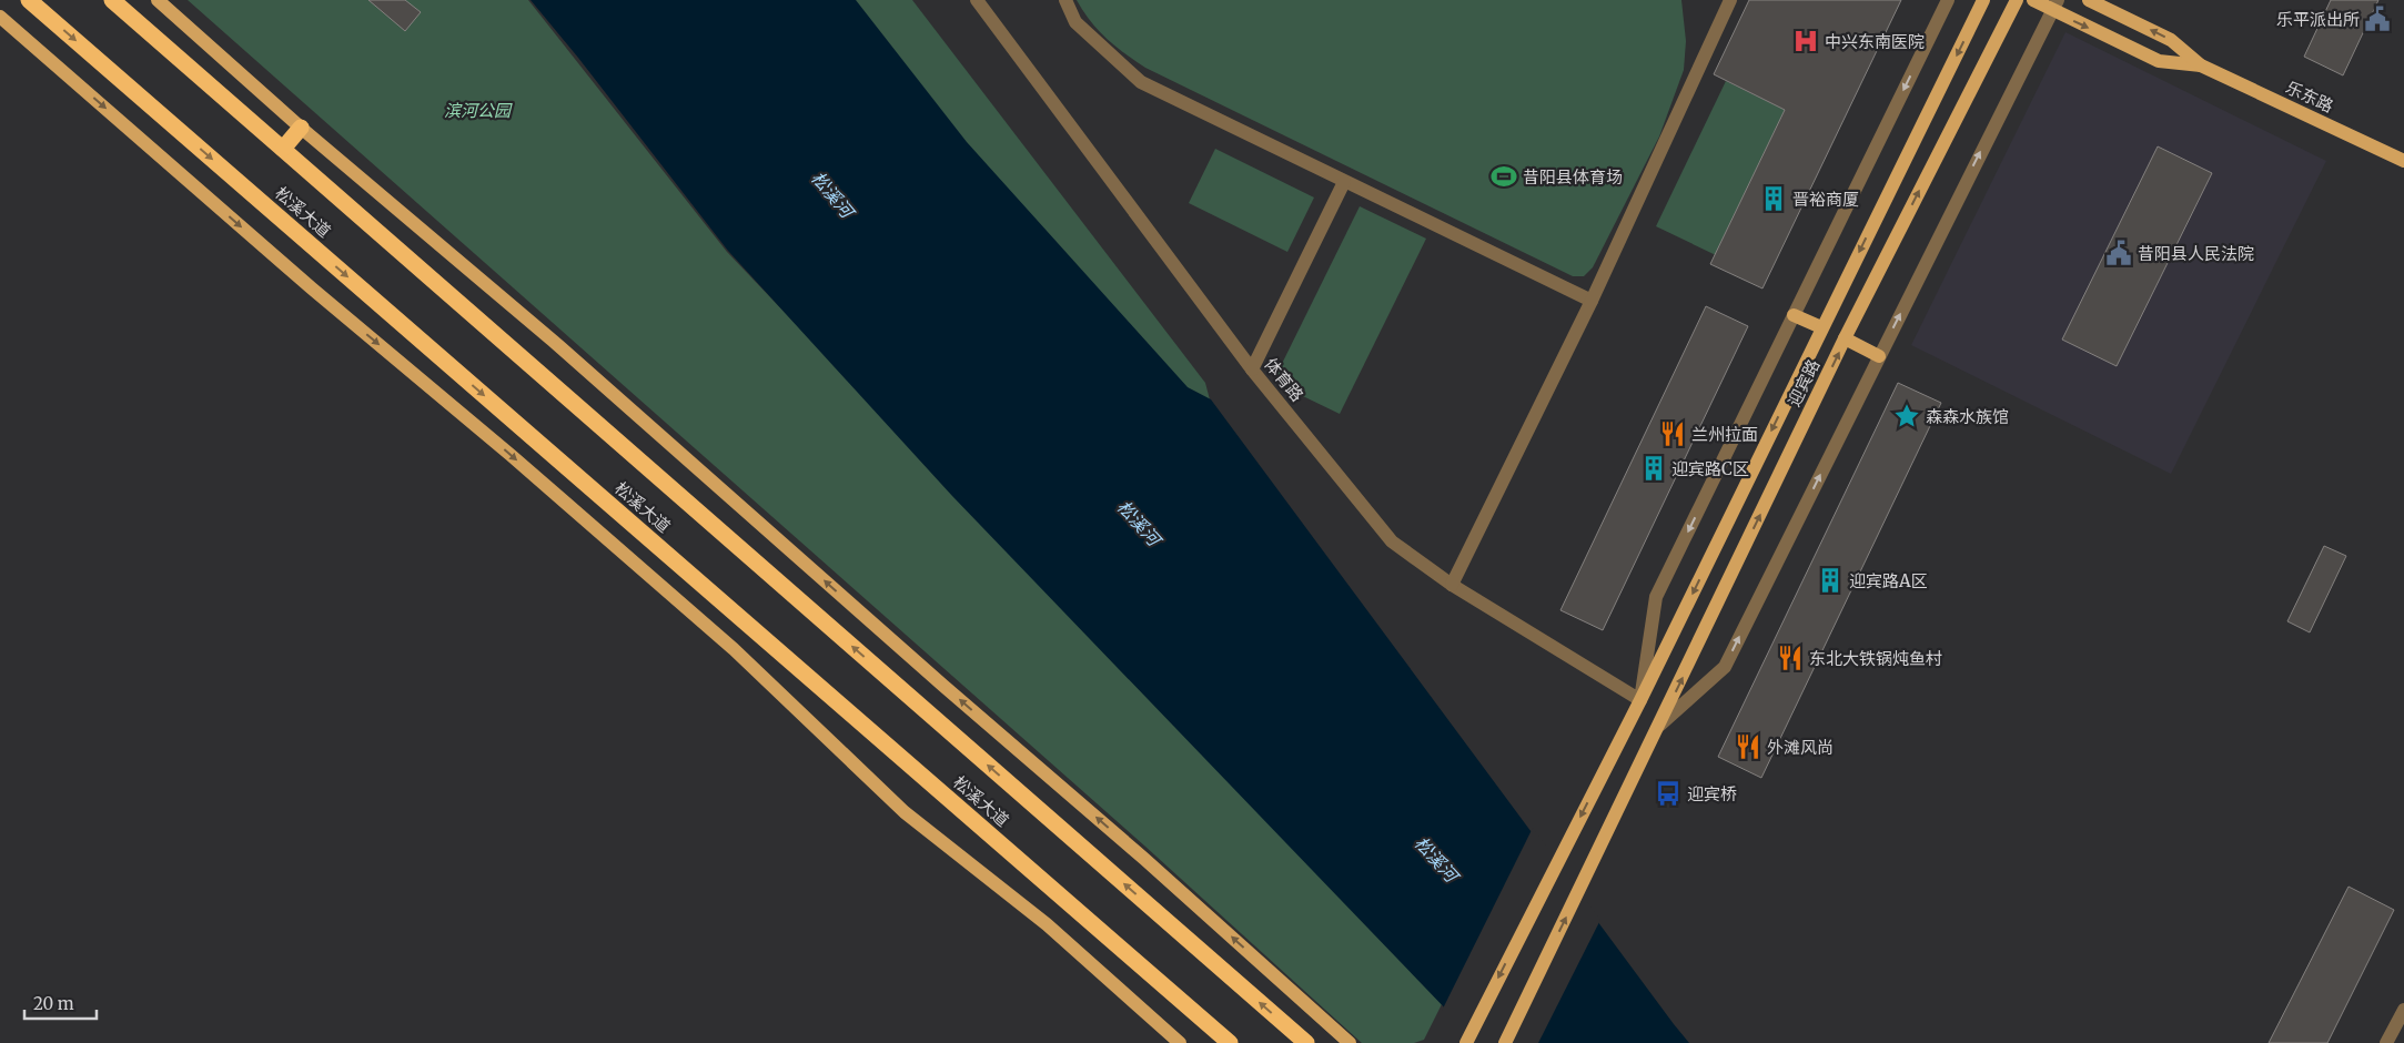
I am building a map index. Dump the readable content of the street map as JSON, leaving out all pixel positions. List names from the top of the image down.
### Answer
{
  "streets": {
    "highway": ["松溪大道"],
    "main road": ["乐东路", "迎宾路"],
    "street": ["体育路"]
  },
  "crossings": [
    ["体育路", "迎宾路"]
  ],
  "water": ["松溪河"],
  "parks": ["滨河公园"],
  "places": {
    "public building": ["乐平派出所", "昔阳县人民法院"],
    "hospital": ["中兴东南医院"],
    "sports": ["昔阳县体育场"],
    "building": ["晋裕商厦", "迎宾路C区", "迎宾路A区"],
    "place": ["森森水族馆"],
    "restaurant": ["兰州拉面", "东北大铁锅炖鱼村", "外滩风尚"],
    "bus stop": ["迎宾桥"]
  },
  "scale_bar": "20 m"
}
